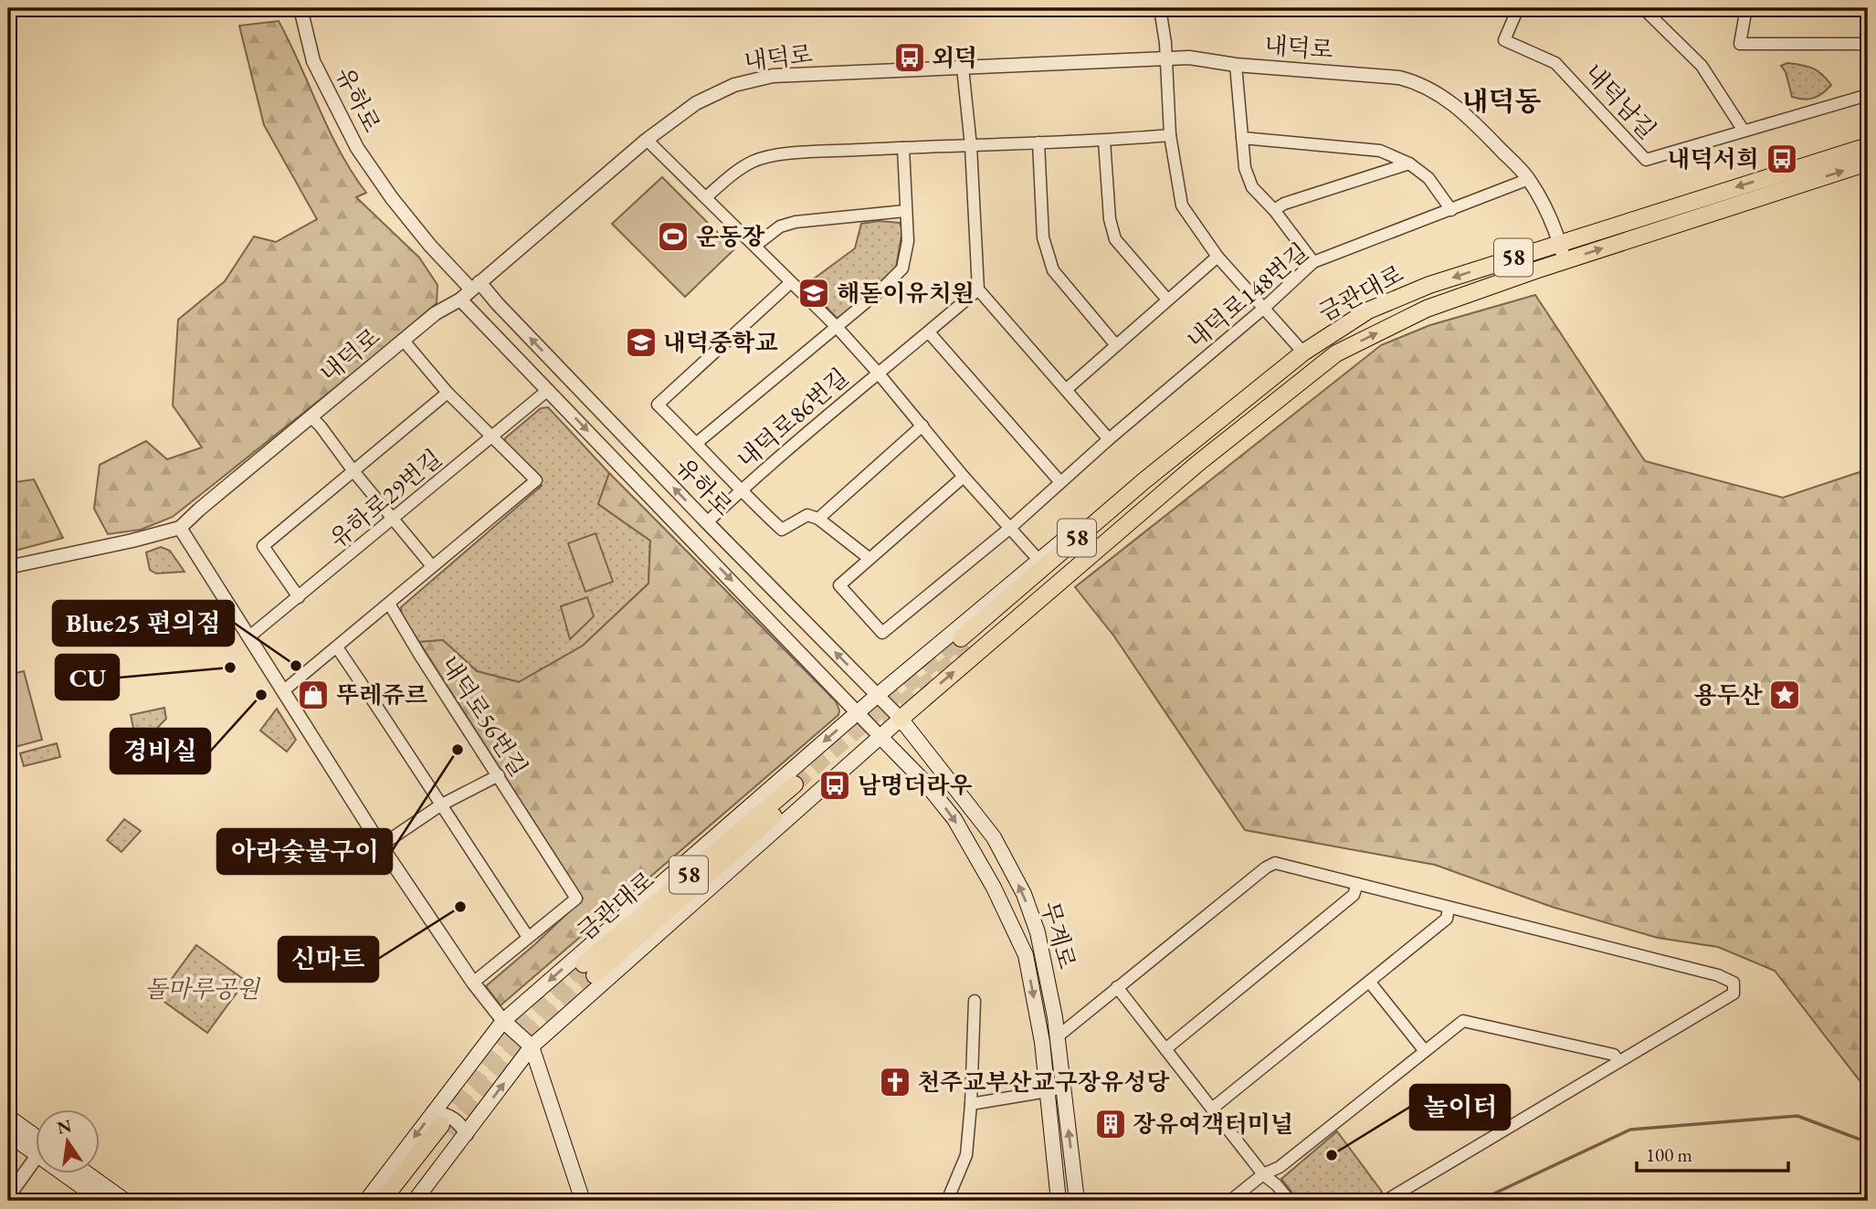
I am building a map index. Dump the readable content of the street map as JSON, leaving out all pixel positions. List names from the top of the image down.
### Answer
{
  "streets": {
    "main road": ["58", "금관대로", "무계로"],
    "street": [
      "내덕로",
      "유하로",
      "내덕남길",
      "내덕로148번길",
      "내덕로86번길",
      "유하로29번길",
      "내덕로56번길"
    ]
  },
  "crossings": [
    ["내덕로", "유하로"],
    ["내덕로", "58"],
    ["내덕로", "금관대로"],
    ["내덕로", "내덕로148번길"],
    ["내덕로", "내덕로86번길"],
    ["유하로", "내덕로86번길"],
    ["유하로", "유하로29번길"],
    ["유하로", "무계로"],
    ["58", "금관대로"],
    ["내덕로148번길", "내덕로86번길"]
  ],
  "districts": ["내덕동"],
  "parks": ["돌마루공원"],
  "places": {
    "bus stop": ["외덕", "내덕서희", "남명더라우"],
    "sports": ["운동장"],
    "school or university": ["해돋이유치원", "내덕중학교"],
    "other": [
      "Blue25 편의점",
      "CU",
      "경비실",
      "아라숯불구이",
      "신마트",
      "놀이터"
    ],
    "shop": ["뚜레쥬르"],
    "place": ["용두산"],
    "church": ["천주교부산교구장유성당"],
    "building": ["장유여객터미널"]
  },
  "scale_bar": "100 m",
  "north": "top"
}
